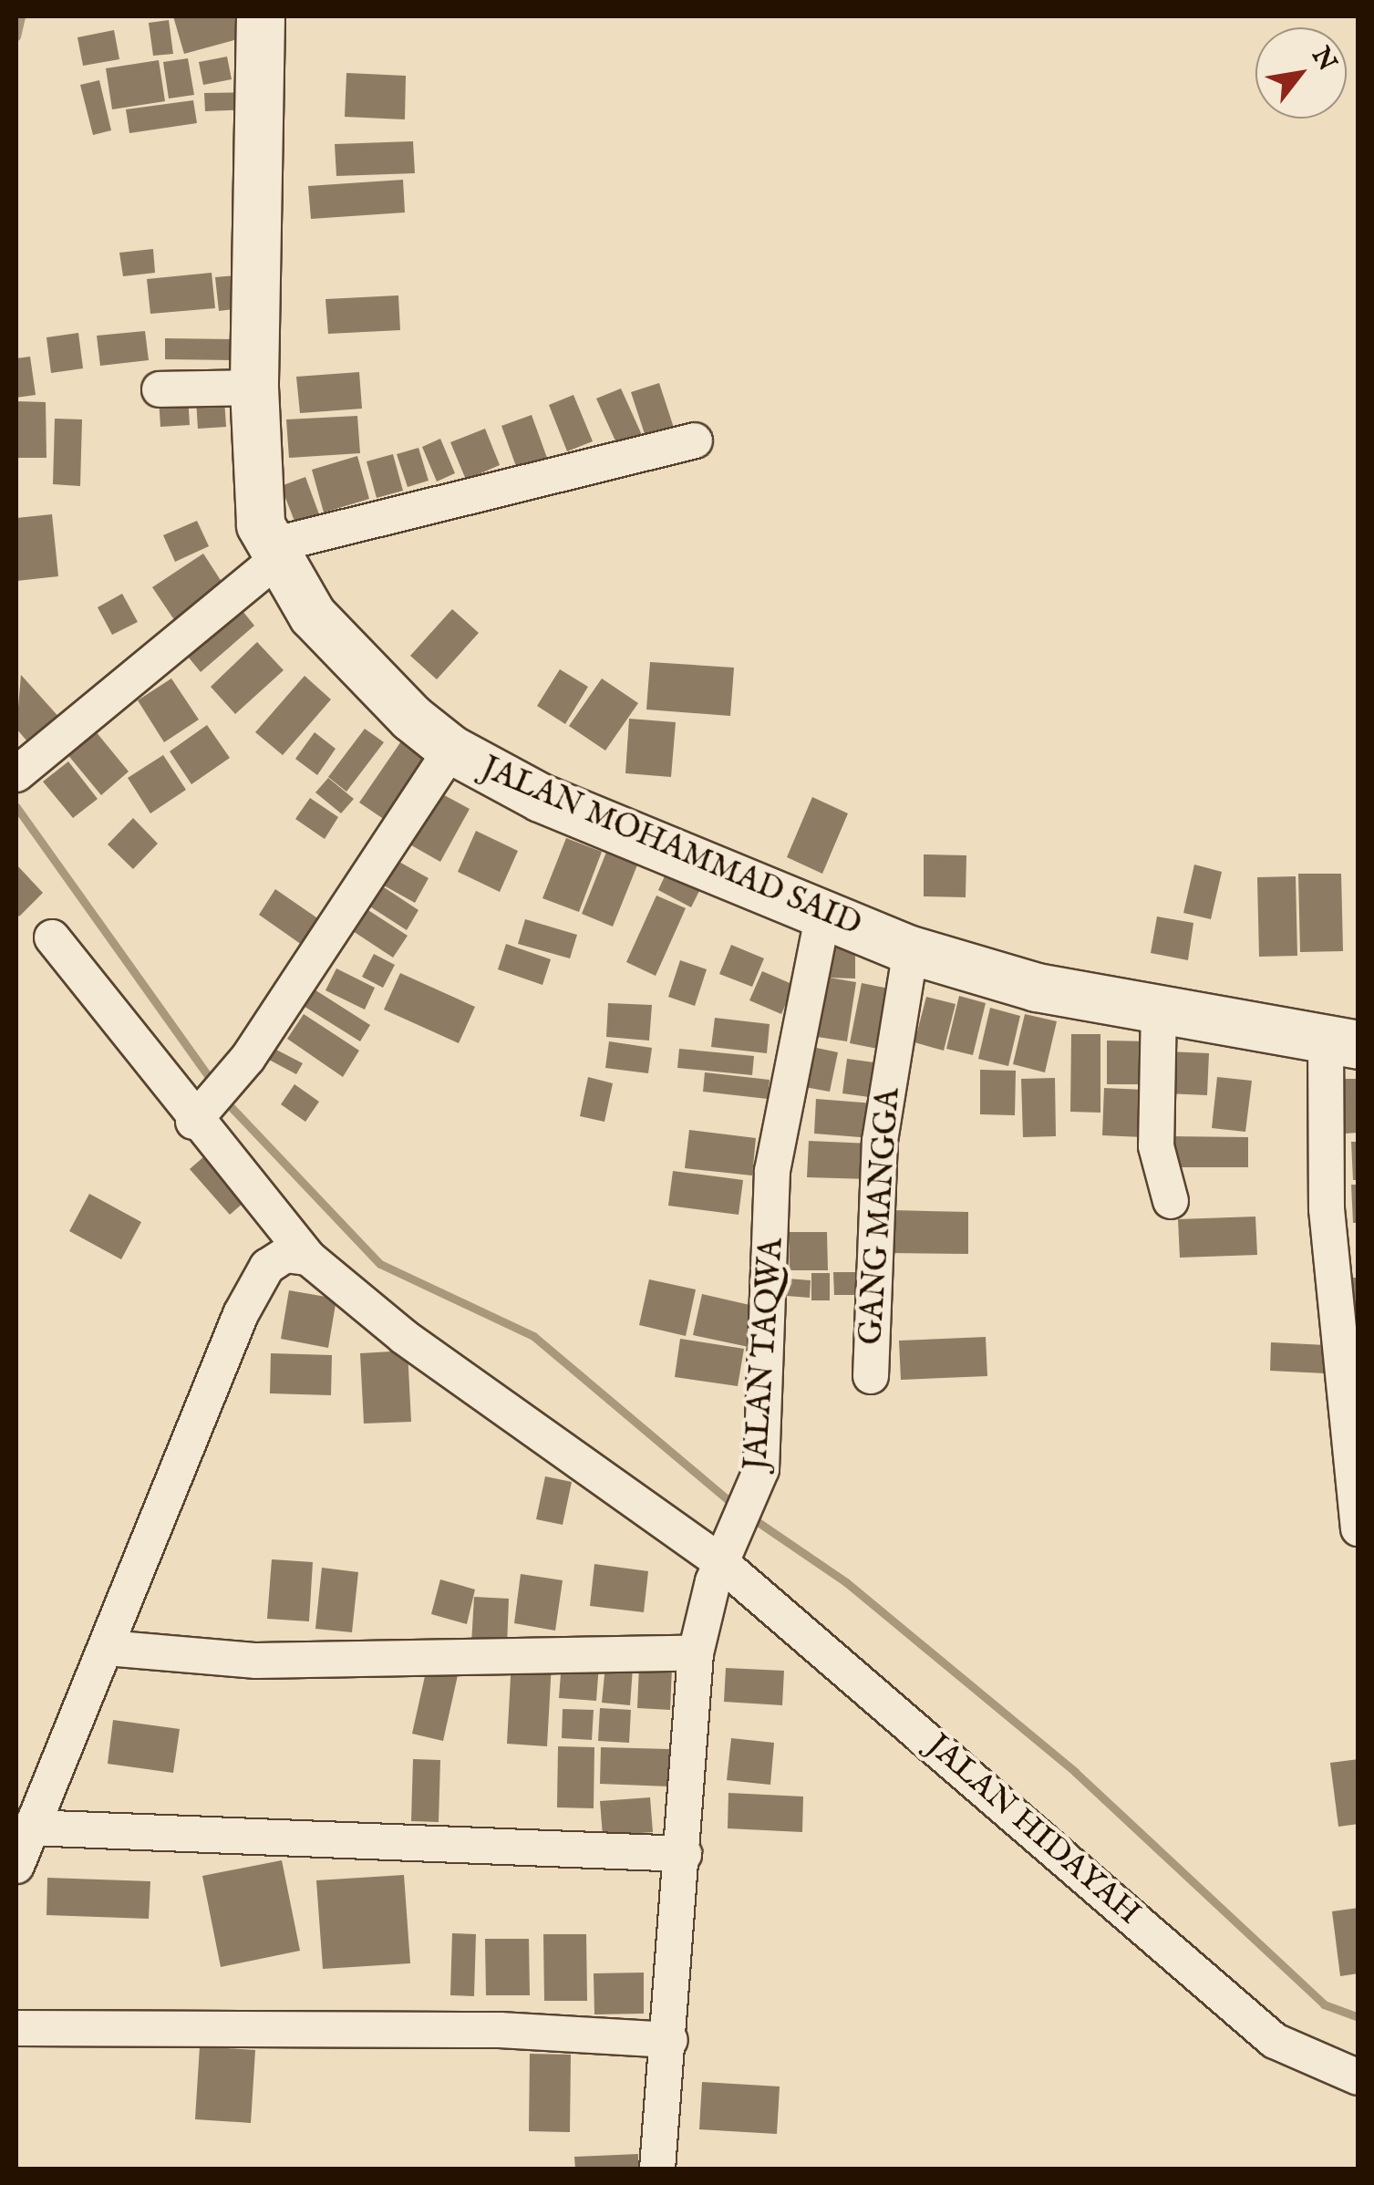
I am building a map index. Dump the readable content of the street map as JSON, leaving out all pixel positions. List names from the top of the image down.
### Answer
{
  "streets": {
    "street": [
      "JALAN MOHAMMAD SAID",
      "GANG MANGGA",
      "JALAN TAQWA",
      "JALAN HIDAYAH"
    ]
  },
  "crossings": [
    ["JALAN MOHAMMAD SAID", "GANG MANGGA"],
    ["JALAN MOHAMMAD SAID", "JALAN TAQWA"],
    ["JALAN TAQWA", "JALAN HIDAYAH"]
  ],
  "north": "top right"
}
